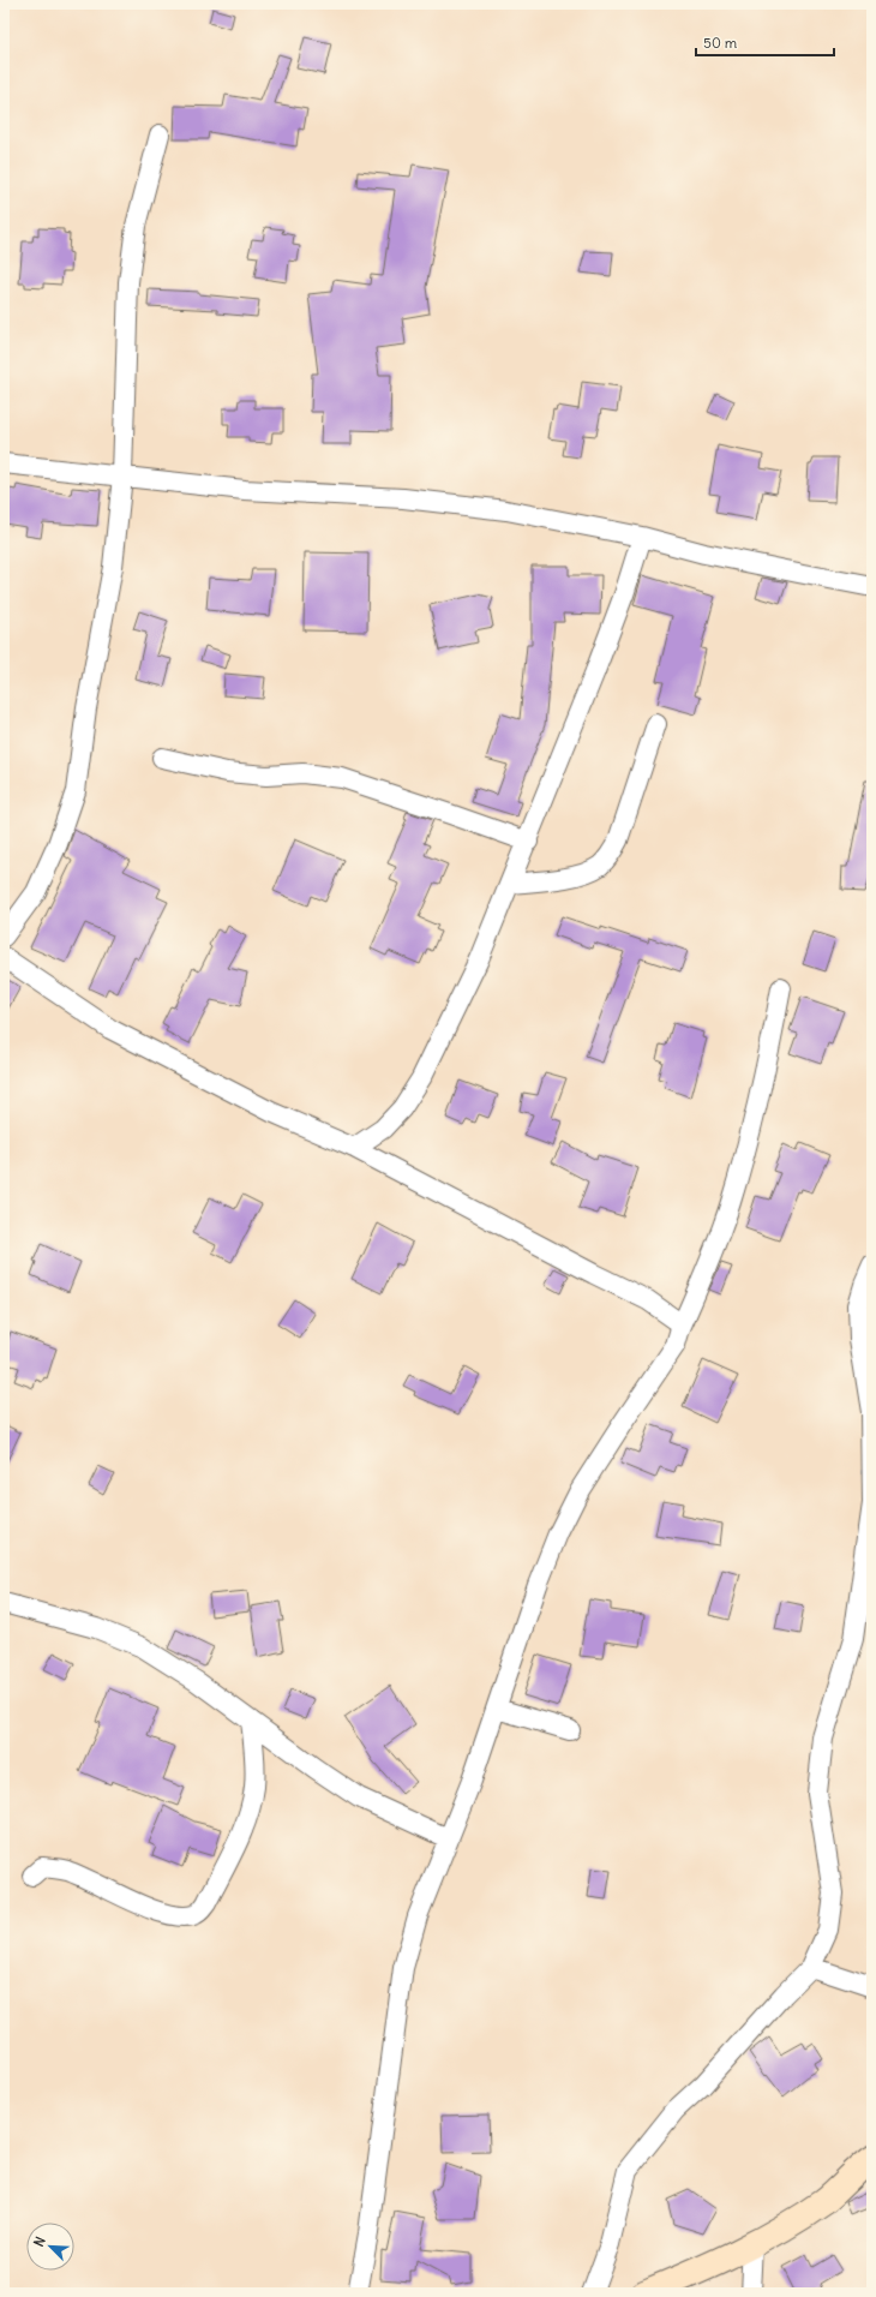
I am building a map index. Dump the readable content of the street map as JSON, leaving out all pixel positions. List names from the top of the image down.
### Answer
{
  "scale_bar": "50 m",
  "north": "top left"
}
